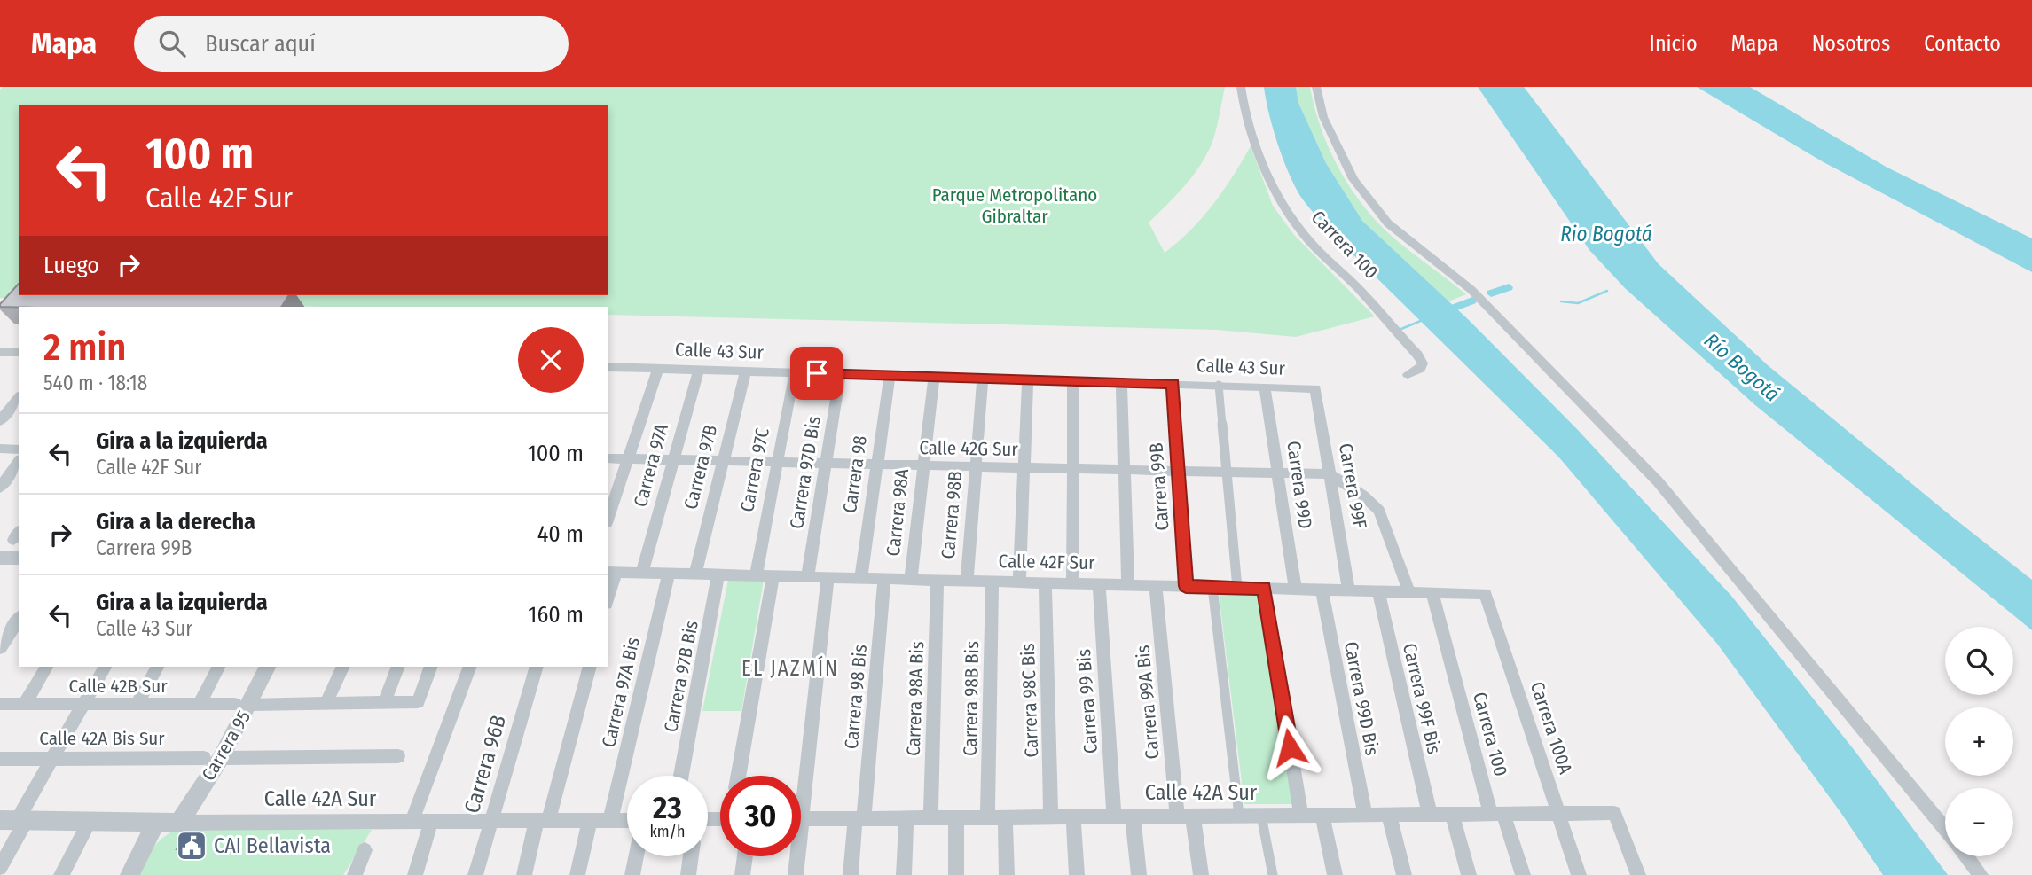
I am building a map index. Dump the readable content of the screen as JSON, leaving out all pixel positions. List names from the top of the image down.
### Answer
{
  "streets": {
    "street": [
      "Carrera 100",
      "Calle 43 Sur",
      "Calle 42G Sur",
      "Carrera 97A",
      "Carrera 97B",
      "Carrera 97C",
      "Carrera 97D Bis",
      "Carrera 98",
      "Carrera 99D",
      "Carrera 99F",
      "Carrera 99B",
      "Carrera 98A",
      "Carrera 98B",
      "Calle 42F Sur",
      "Carrera 97B Bis",
      "Calle 42B Sur",
      "Carrera 97A Bis",
      "Carrera 98 Bis",
      "Carrera 98A Bis",
      "Carrera 98B Bis",
      "Carrera 99D Bis",
      "Carrera 99F Bis",
      "Carrera 98C Bis",
      "Carrera 99 Bis",
      "Carrera 99A Bis",
      "Carrera 100A",
      "Calle 42A Bis Sur",
      "Carrera 95",
      "Carrera 96B",
      "Calle 42A Sur"
    ]
  },
  "crossings": [
    ["Carrera 100", "Calle 42F Sur"],
    ["Carrera 100", "Calle 42A Sur"],
    ["Calle 43 Sur", "Carrera 97A"],
    ["Calle 43 Sur", "Carrera 97B"],
    ["Calle 43 Sur", "Carrera 97C"],
    ["Calle 43 Sur", "Carrera 97D Bis"],
    ["Calle 43 Sur", "Carrera 98"],
    ["Calle 43 Sur", "Carrera 99D"],
    ["Calle 43 Sur", "Carrera 99F"],
    ["Calle 43 Sur", "Carrera 99B"],
    ["Calle 43 Sur", "Carrera 98A"],
    ["Calle 43 Sur", "Carrera 98B"],
    ["Calle 42G Sur", "Carrera 97A"],
    ["Calle 42G Sur", "Carrera 97B"],
    ["Calle 42G Sur", "Carrera 97C"],
    ["Calle 42G Sur", "Carrera 97D Bis"],
    ["Calle 42G Sur", "Carrera 98"],
    ["Calle 42G Sur", "Carrera 99D"],
    ["Calle 42G Sur", "Carrera 99F"],
    ["Calle 42G Sur", "Carrera 99B"],
    ["Calle 42G Sur", "Carrera 98A"],
    ["Calle 42G Sur", "Carrera 98B"],
    ["Carrera 97A", "Calle 42F Sur"],
    ["Carrera 97B", "Calle 42F Sur"],
    ["Carrera 97C", "Calle 42F Sur"],
    ["Carrera 97D Bis", "Calle 42F Sur"],
    ["Carrera 98", "Calle 42F Sur"],
    ["Carrera 99D", "Calle 42F Sur"],
    ["Carrera 99F", "Calle 42F Sur"],
    ["Carrera 99B", "Calle 42F Sur"],
    ["Carrera 98A", "Calle 42F Sur"],
    ["Carrera 98B", "Calle 42F Sur"],
    ["Calle 42F Sur", "Carrera 97B Bis"],
    ["Calle 42F Sur", "Carrera 97A Bis"],
    ["Calle 42F Sur", "Carrera 98 Bis"],
    ["Calle 42F Sur", "Carrera 98A Bis"],
    ["Calle 42F Sur", "Carrera 98B Bis"],
    ["Calle 42F Sur", "Carrera 99D Bis"],
    ["Calle 42F Sur", "Carrera 99F Bis"],
    ["Calle 42F Sur", "Carrera 98C Bis"],
    ["Calle 42F Sur", "Carrera 99 Bis"],
    ["Calle 42F Sur", "Carrera 99A Bis"],
    ["Calle 42F Sur", "Carrera 100A"],
    ["Calle 42B Sur", "Carrera 95"],
    ["Carrera 97A Bis", "Calle 42A Sur"],
    ["Carrera 98 Bis", "Calle 42A Sur"],
    ["Carrera 98A Bis", "Calle 42A Sur"],
    ["Carrera 98B Bis", "Calle 42A Sur"],
    ["Carrera 99D Bis", "Calle 42A Sur"],
    ["Carrera 99F Bis", "Calle 42A Sur"],
    ["Carrera 98C Bis", "Calle 42A Sur"],
    ["Carrera 99 Bis", "Calle 42A Sur"],
    ["Carrera 99A Bis", "Calle 42A Sur"],
    ["Carrera 100A", "Calle 42A Sur"],
    ["Calle 42A Bis Sur", "Carrera 95"],
    ["Carrera 95", "Calle 42A Sur"],
    ["Carrera 96B", "Calle 42A Sur"]
  ],
  "districts": ["EL JAZMÍN"],
  "water": ["Rio Bogotá", "Río Bogotá"],
  "parks": ["Parque Metropolitano Gibraltar"],
  "places": {
    "public building": ["CAI Bellavista"]
  },
  "page": {
    "header": "Mapa",
    "search": "Buscar aquí",
    "nav": [
      "Inicio",
      "Mapa",
      "Nosotros",
      "Contacto"
    ],
    "turn": ["100 m", "Calle 42F Sur"],
    "then": "Luego",
    "heading": ["2 min", "540 m · 18:18"],
    "list": [
      {
        "name": "Gira a la izquierda",
        "note": "Calle 42F Sur",
        "value": "100 m"
      },
      {
        "name": "Gira a la derecha",
        "note": "Carrera 99B",
        "value": "40 m"
      },
      {
        "name": "Gira a la izquierda",
        "note": "Calle 43 Sur",
        "value": "160 m"
      }
    ],
    "map_buttons": ["+", "−"],
    "speed": "23 km/h",
    "limit": "30"
  }
}
